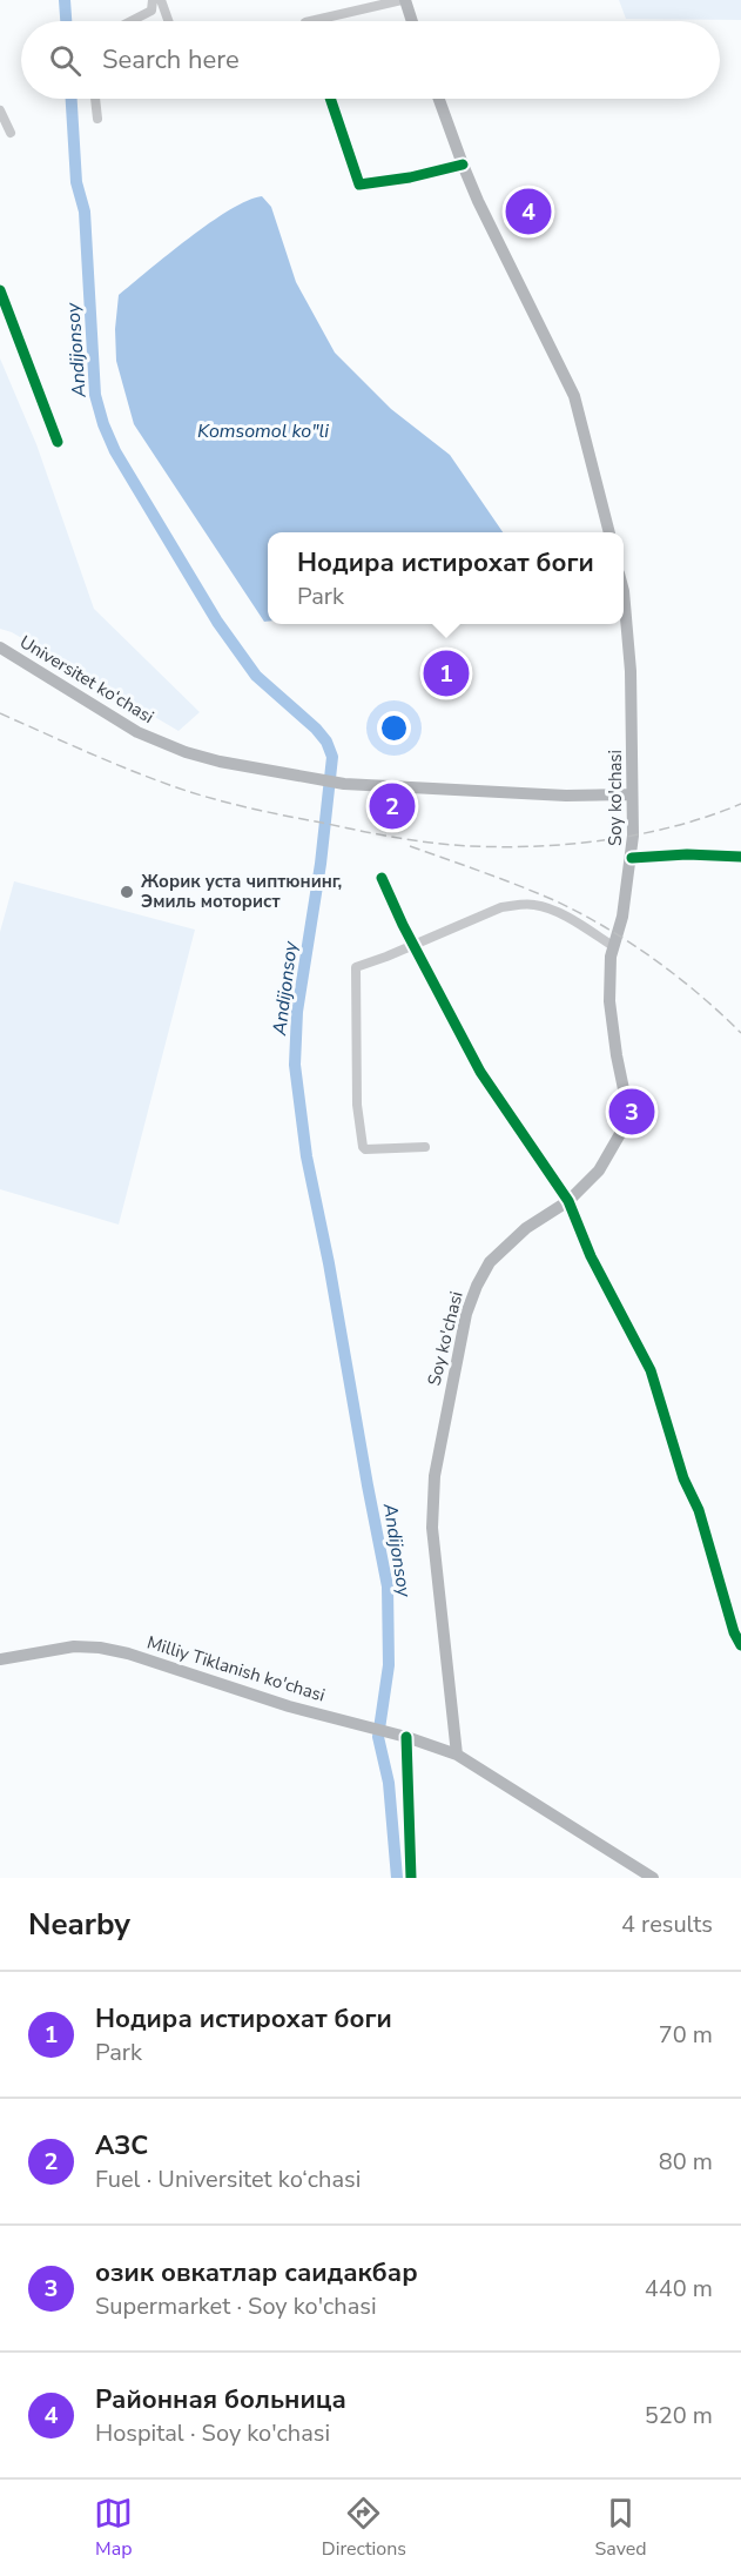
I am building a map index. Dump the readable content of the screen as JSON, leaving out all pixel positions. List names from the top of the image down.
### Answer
{
  "streets": {
    "main road": ["Universitet kо‘chasi", "Soy ko'chasi", "Milliy Tiklanish ko'chasi"]
  },
  "crossings": [
    ["Universitet kо‘chasi", "Soy ko'chasi"],
    ["Soy ko'chasi", "Milliy Tiklanish ko'chasi"]
  ],
  "water": ["Andijonsoy", "Komsomol ko\"li"],
  "places": ["Жорик уста чиптюнинг, Эмиль моторист"],
  "page": {
    "search": "Search here",
    "pins": [
      "4",
      "1",
      "2",
      "3"
    ],
    "popup": ["Нодира истирохат боги", "Park"],
    "heading": ["Nearby", "4 results"],
    "list": [
      {
        "mark": "1",
        "name": "Нодира истирохат боги",
        "note": "Park",
        "value": "70 m"
      },
      {
        "mark": "2",
        "name": "АЗС",
        "note": "Fuel · Universitet kо‘chasi",
        "value": "80 m"
      },
      {
        "mark": "3",
        "name": "озик овкатлар саидакбар",
        "note": "Supermarket · Soy ko'chasi",
        "value": "440 m"
      },
      {
        "mark": "4",
        "name": "Районная больница",
        "note": "Hospital · Soy ko'chasi",
        "value": "520 m"
      }
    ],
    "nav": ["Map", "Directions", "Saved"]
  }
}
